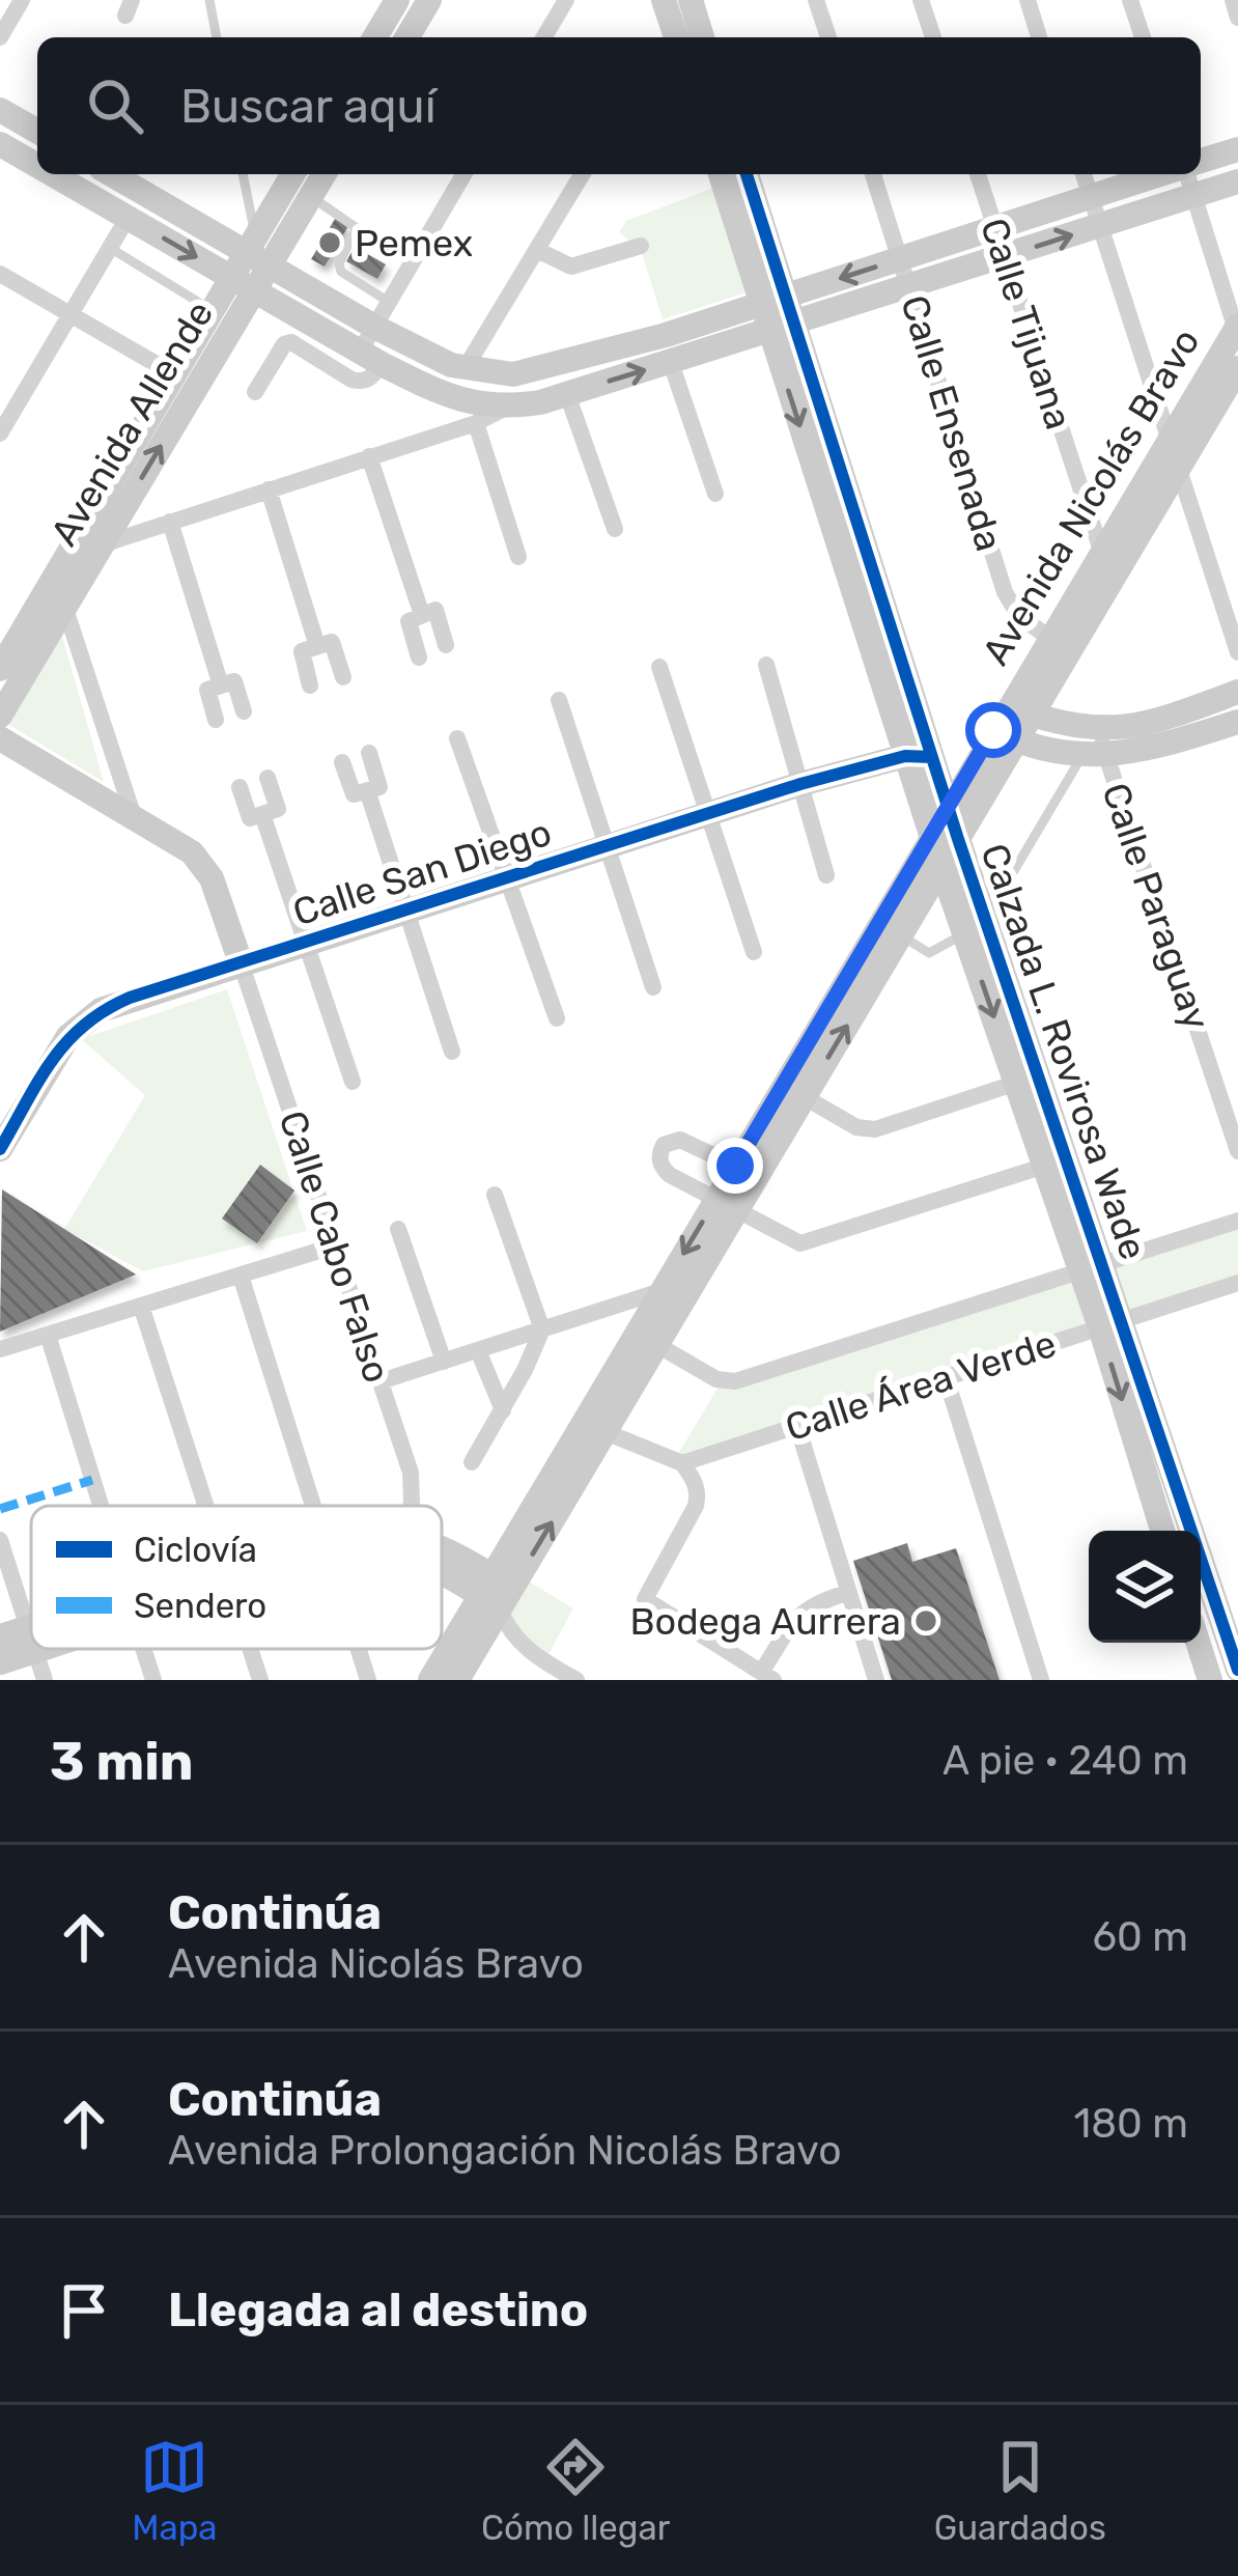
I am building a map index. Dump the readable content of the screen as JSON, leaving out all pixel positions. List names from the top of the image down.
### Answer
{
  "streets": {
    "street": [
      "Calle Tijuana",
      "Avenida Allende",
      "Calle Ensenada",
      "Avenida Nicolás Bravo",
      "Calle San Diego",
      "Calle Paraguay",
      "Calzada L. Rovirosa Wade",
      "Calle Cabo Falso",
      "Calle Área Verde"
    ]
  },
  "crossings": [
    ["Calle Tijuana", "Avenida Nicolás Bravo"],
    ["Calle Ensenada", "Avenida Nicolás Bravo"],
    ["Avenida Nicolás Bravo", "Calzada L. Rovirosa Wade"],
    ["Calle San Diego", "Calzada L. Rovirosa Wade"],
    ["Calle San Diego", "Calle Cabo Falso"],
    ["Calzada L. Rovirosa Wade", "Calle Área Verde"]
  ],
  "places": ["Pemex", "Bodega Aurrera"],
  "legend": ["Ciclovía", "Sendero"],
  "page": {
    "search": "Buscar aquí",
    "heading": ["3 min", "A pie · 240 m"],
    "list": [
      ["Continúa", "Avenida Nicolás Bravo", "60 m"],
      ["Continúa", "Avenida Prolongación Nicolás Bravo", "180 m"],
      "Llegada al destino"
    ],
    "nav": ["Mapa", "Cómo llegar", "Guardados"]
  }
}
